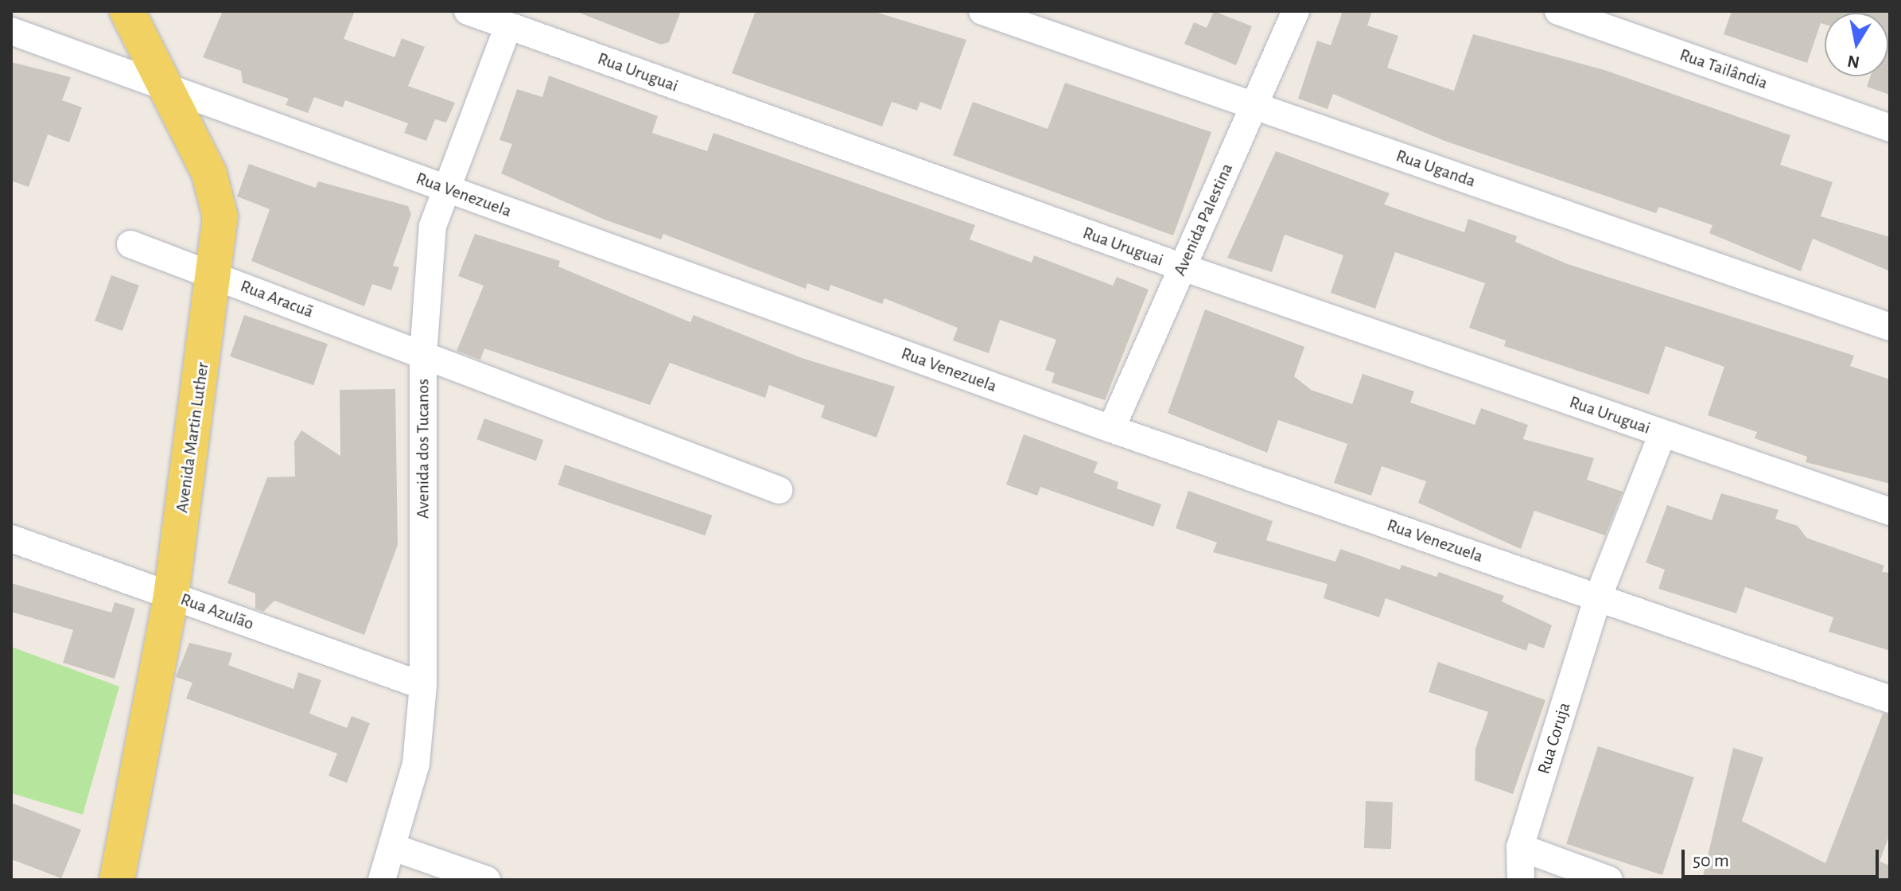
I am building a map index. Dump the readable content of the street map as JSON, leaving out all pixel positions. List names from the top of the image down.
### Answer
{
  "streets": {
    "main road": ["Avenida Martin Luther"],
    "street": [
      "Rua Tailândia",
      "Rua Uruguai",
      "Rua Uganda",
      "Rua Venezuela",
      "Avenida Palestina",
      "Rua Aracuã",
      "Avenida dos Tucanos",
      "Rua Azulão",
      "Rua Coruja"
    ]
  },
  "crossings": [
    ["Rua Uruguai", "Avenida Palestina"],
    ["Rua Uruguai", "Avenida dos Tucanos"],
    ["Rua Uruguai", "Rua Coruja"],
    ["Rua Uganda", "Avenida Palestina"],
    ["Rua Venezuela", "Avenida Palestina"],
    ["Rua Venezuela", "Avenida Martin Luther"],
    ["Rua Venezuela", "Avenida dos Tucanos"],
    ["Rua Venezuela", "Rua Coruja"],
    ["Rua Aracuã", "Avenida Martin Luther"],
    ["Rua Aracuã", "Avenida dos Tucanos"],
    ["Avenida Martin Luther", "Rua Azulão"],
    ["Avenida dos Tucanos", "Rua Azulão"]
  ],
  "scale_bar": "50 m",
  "north": "bottom"
}
